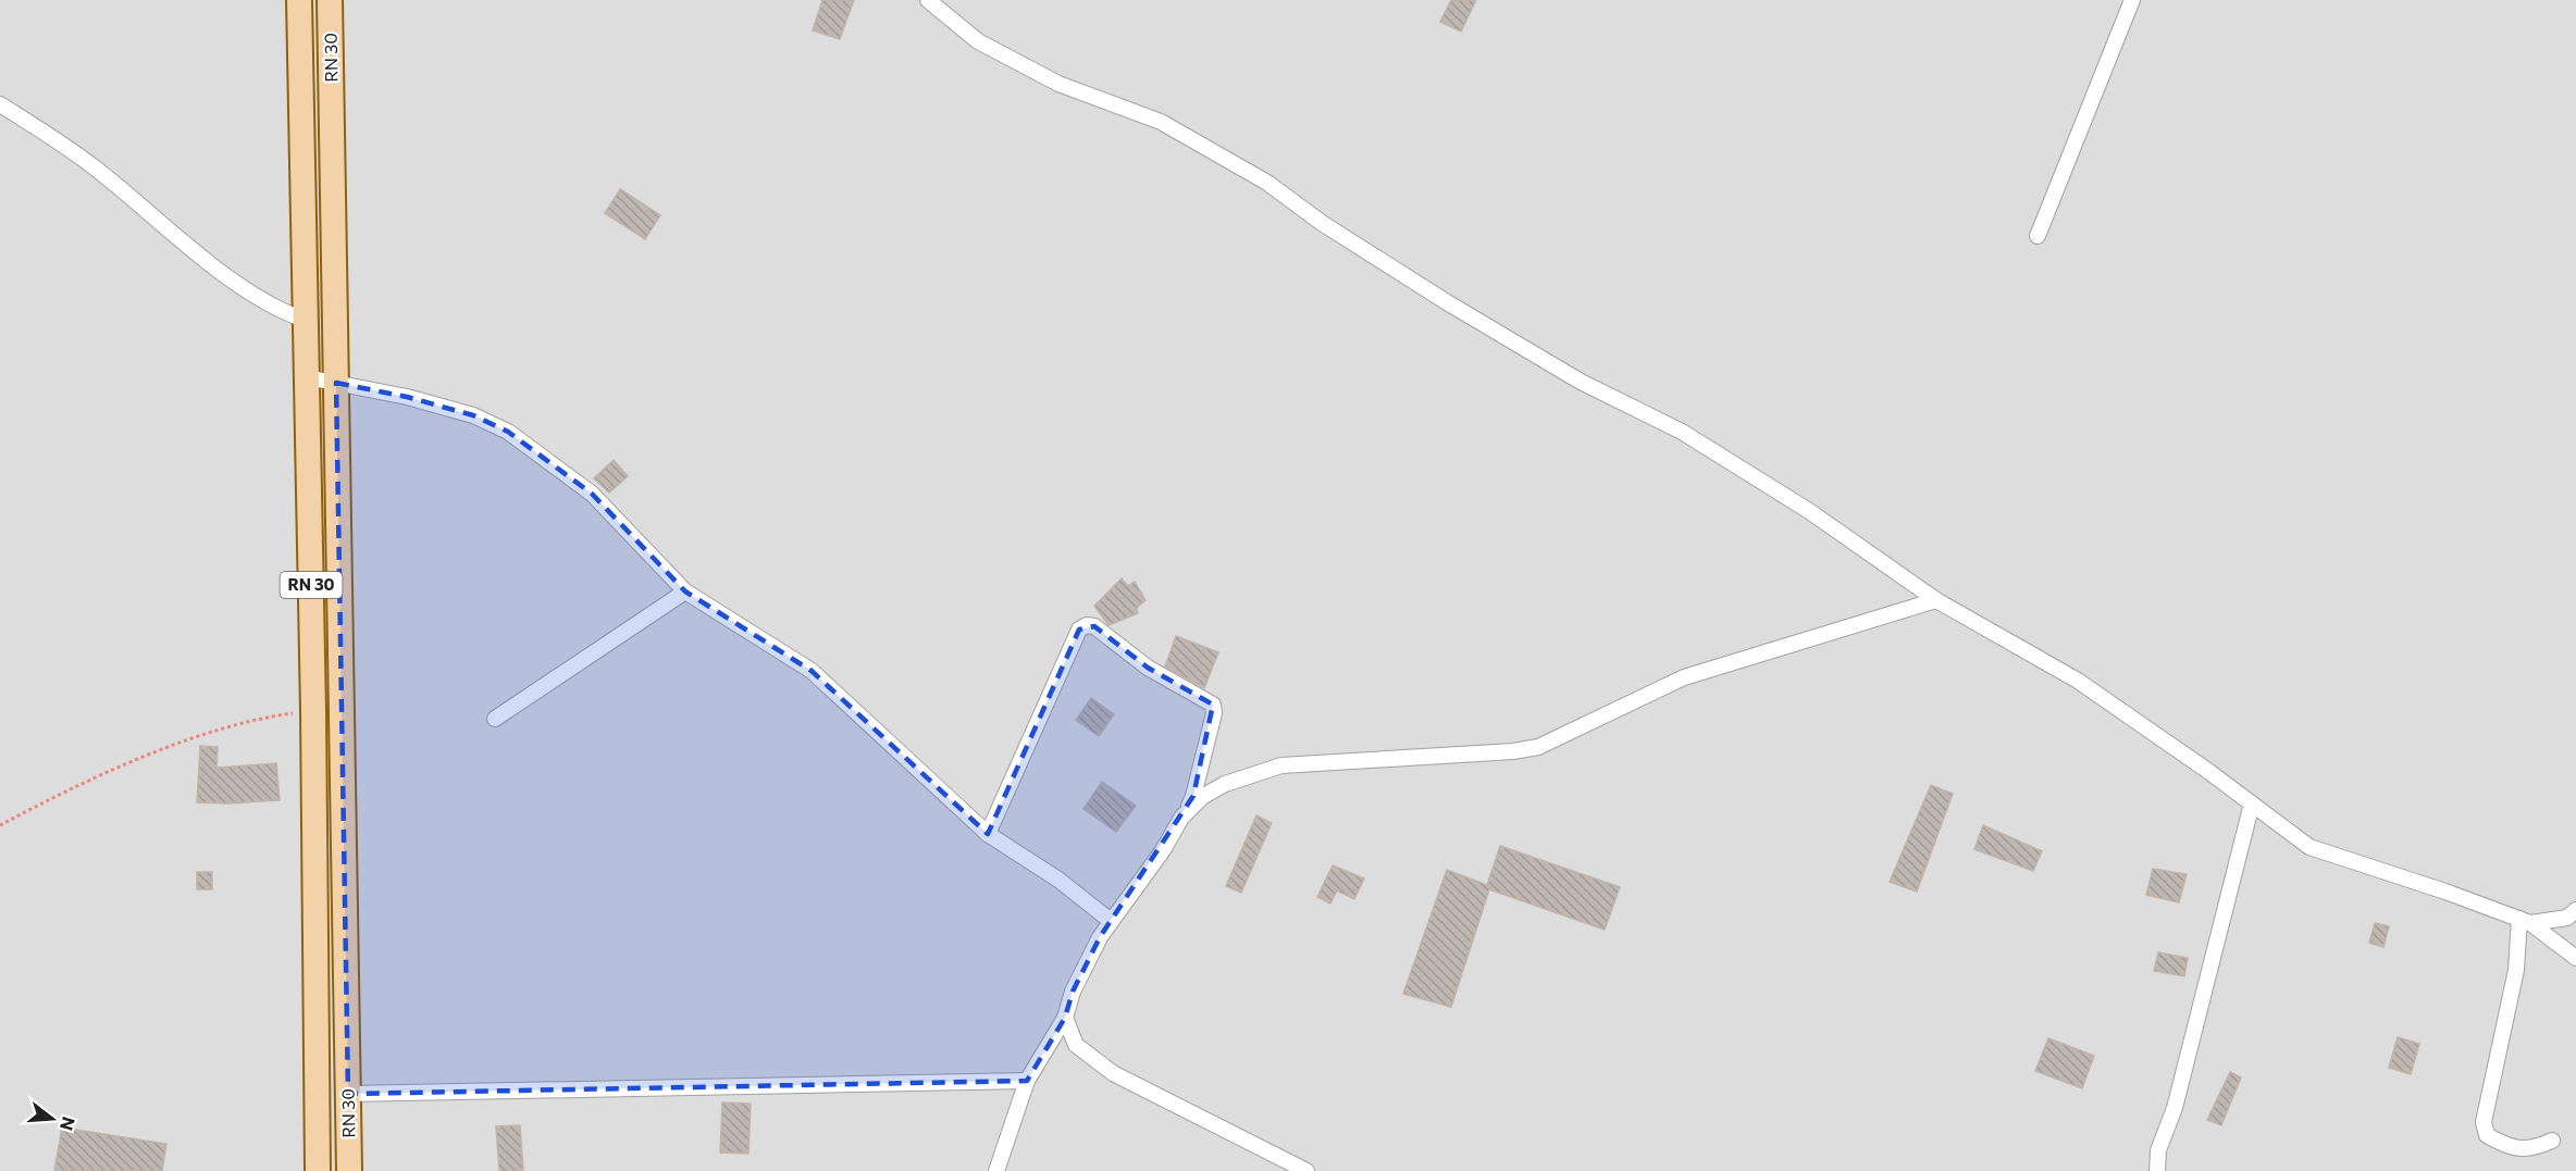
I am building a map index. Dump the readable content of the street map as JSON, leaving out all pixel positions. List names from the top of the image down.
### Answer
{
  "streets": {
    "main road": ["RN 30"]
  },
  "north": "right"
}
